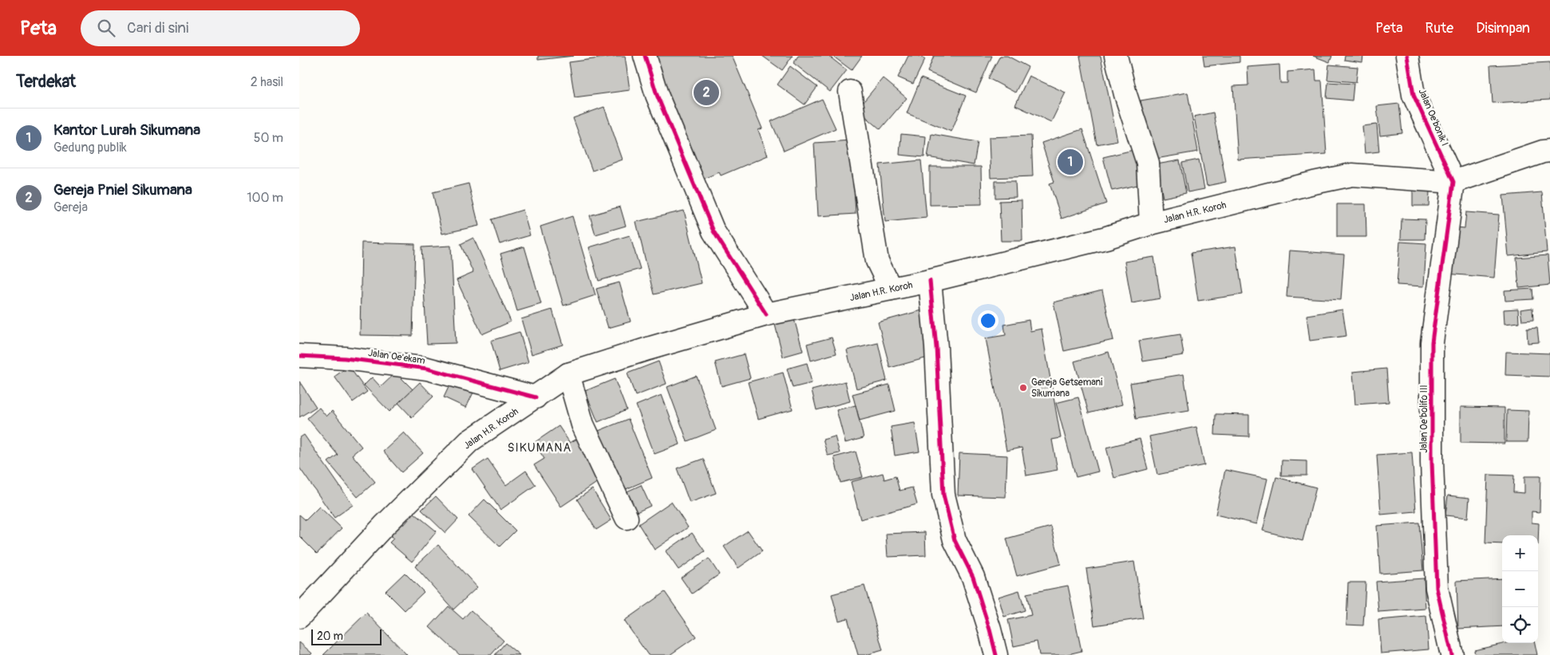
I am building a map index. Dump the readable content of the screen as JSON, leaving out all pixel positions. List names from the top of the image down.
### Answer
{
  "streets": {
    "street": [
      "Jalan Oe'bonik I",
      "Jalan H.R. Koroh",
      "Jalan Oe'ekam",
      "Jalan Oe'bolifo III"
    ]
  },
  "crossings": [
    ["Jalan Oe'bonik I", "Jalan H.R. Koroh"],
    ["Jalan Oe'bonik I", "Jalan Oe'bolifo III"],
    ["Jalan H.R. Koroh", "Jalan Oe'ekam"],
    ["Jalan H.R. Koroh", "Jalan Oe'bolifo III"]
  ],
  "districts": ["SIKUMANA"],
  "places": ["Gereja Getsemani Sikumana"],
  "scale_bar": "20 m",
  "page": {
    "header": "Peta",
    "search": "Cari di sini",
    "nav": ["Peta", "Rute", "Disimpan"],
    "heading": ["Terdekat", "2 hasil"],
    "pins": ["2", "1"],
    "list": [
      {
        "mark": "1",
        "name": "Kantor Lurah Sikumana",
        "note": "Gedung publik",
        "value": "50 m"
      },
      {
        "mark": "2",
        "name": "Gereja Pniel Sikumana",
        "note": "Gereja",
        "value": "100 m"
      }
    ],
    "map_buttons": ["+", "−"],
    "scale": "20 m"
  }
}
